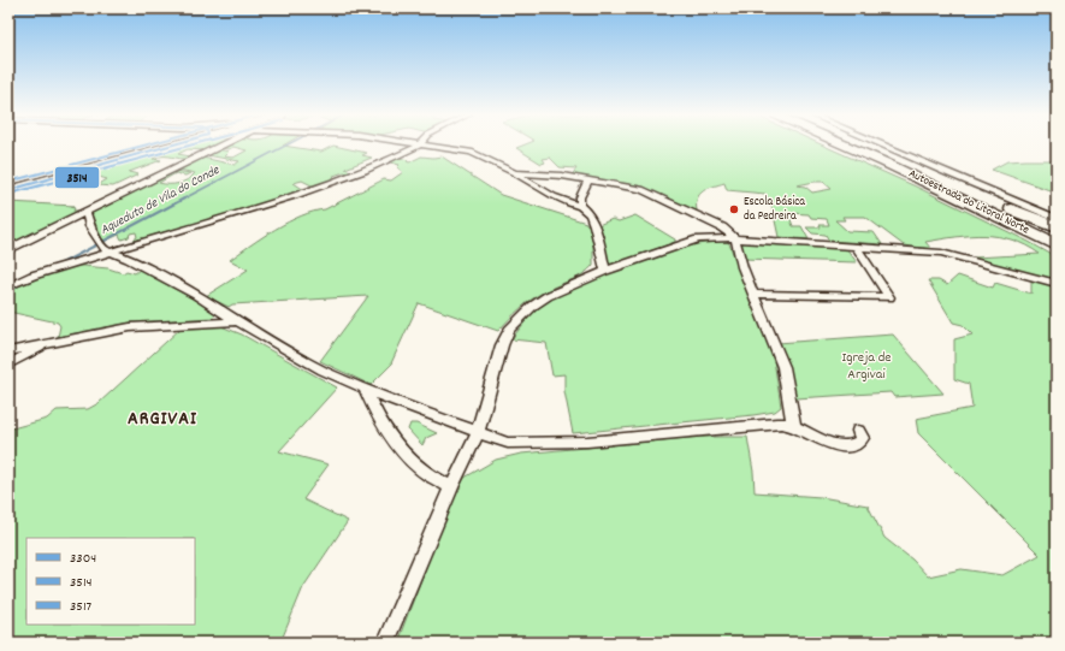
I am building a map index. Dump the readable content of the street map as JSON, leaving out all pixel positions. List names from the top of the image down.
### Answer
{
  "streets": {
    "highway": ["Autoestrada do Litoral Norte"]
  },
  "districts": ["ARGIVAI"],
  "water": ["Aqueduto de Vila do Conde"],
  "parks": ["Igreja de Argivai"],
  "places": ["Escola Básica da Pedreira"],
  "lines": ["transit line 3304", "transit line 3514", "transit line 3517"],
  "legend": ["3304", "3514", "3517"]
}
